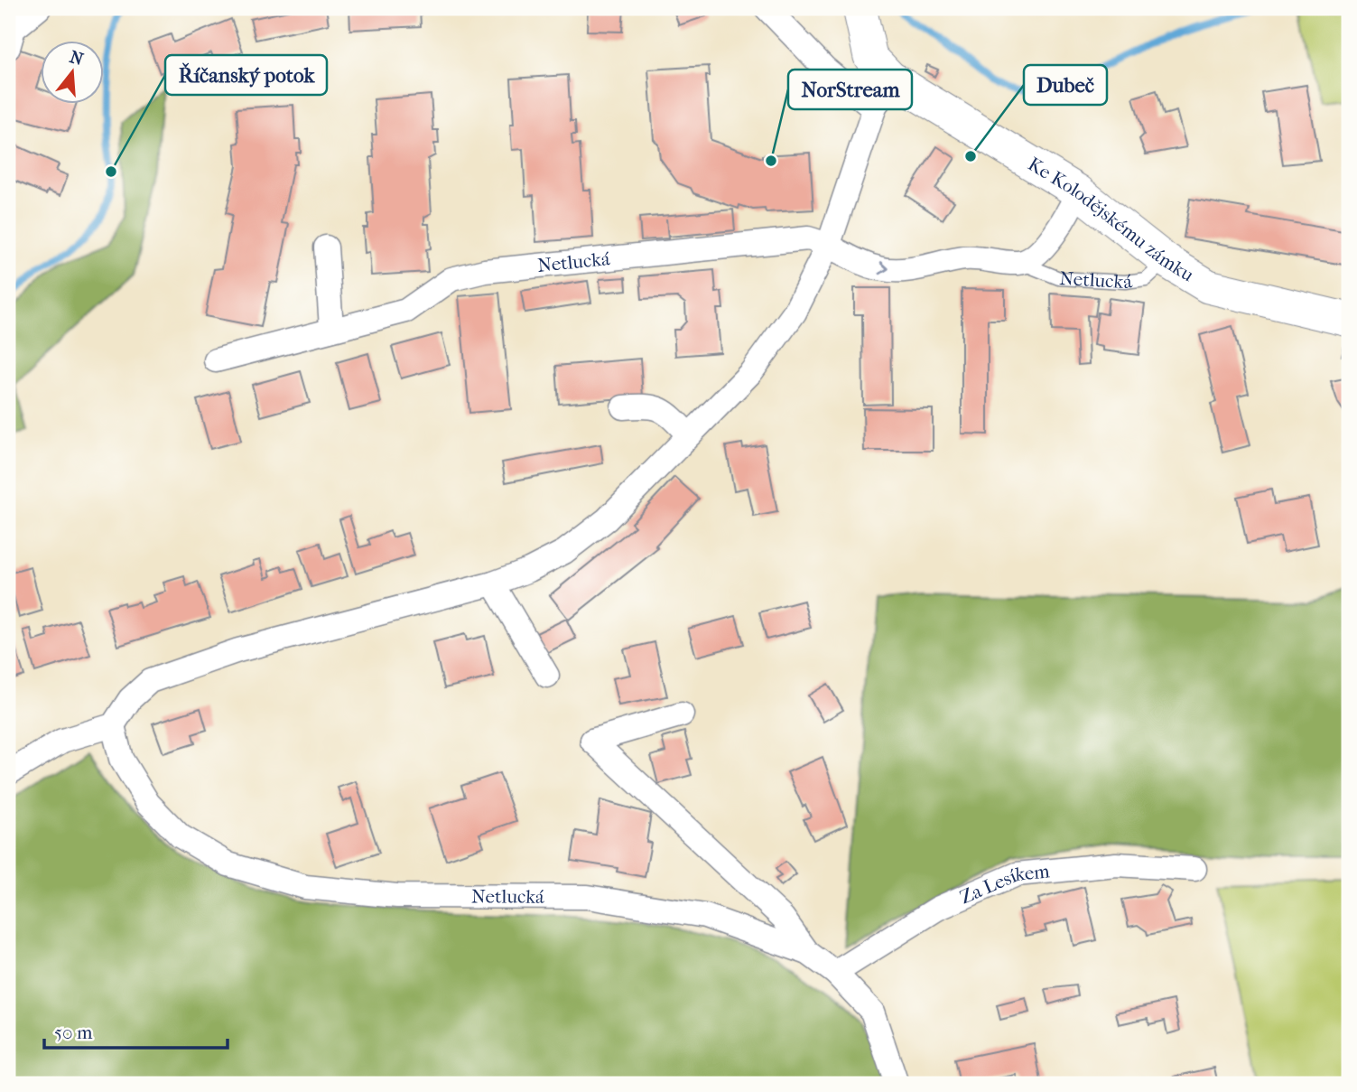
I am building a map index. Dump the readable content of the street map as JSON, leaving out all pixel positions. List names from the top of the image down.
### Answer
{
  "streets": {
    "street": ["Ke Kolodějskému zámku", "Netlucká", "Za Lesíkem"]
  },
  "crossings": [
    ["Ke Kolodějskému zámku", "Netlucká"],
    ["Netlucká", "Za Lesíkem"]
  ],
  "places": ["Dubeč", "NorStream", "Říčanský potok"],
  "scale_bar": "50 m",
  "north": "top"
}
